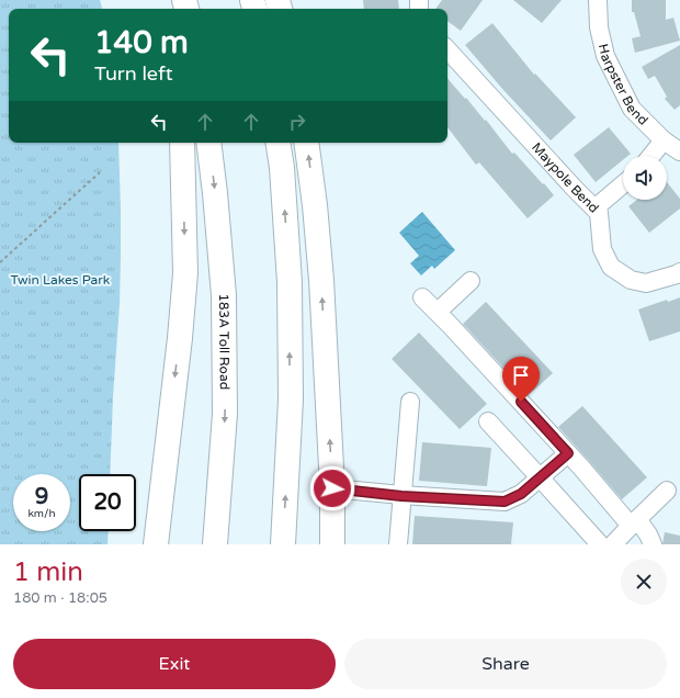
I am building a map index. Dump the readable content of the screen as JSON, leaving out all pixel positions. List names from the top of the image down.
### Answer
{
  "streets": {
    "highway": ["183A Toll Road"],
    "street": ["Harpster Bend", "Maypole Bend"]
  },
  "parks": ["Twin Lakes Park"],
  "page": {
    "turn": ["140 m", "Turn left"],
    "speed": "9 km/h",
    "limit": "20",
    "heading": ["1 min", "180 m · 18:05"],
    "buttons": ["Exit", "Share"]
  }
}
